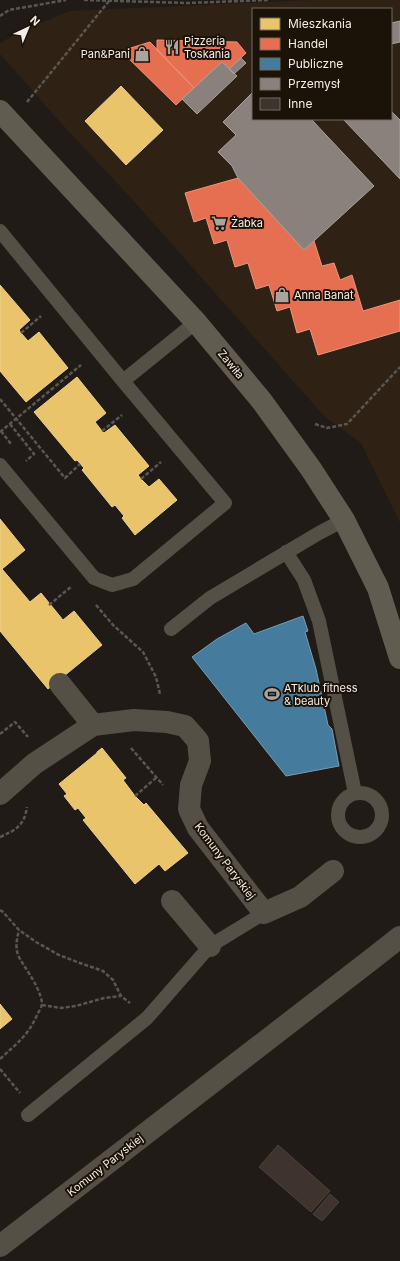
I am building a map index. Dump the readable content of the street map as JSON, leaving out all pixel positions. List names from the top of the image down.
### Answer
{
  "streets": {
    "street": ["Zawiła", "Komuny Paryskiej"]
  },
  "places": {
    "restaurant": ["Pizzeria Toskania"],
    "shop": ["Pan&Pani", "Anna Banat"],
    "supermarket": ["Żabka"],
    "sports": ["ATklub fitness & beauty"]
  },
  "legend": [
    "Mieszkania",
    "Handel",
    "Publiczne",
    "Przemysł",
    "Inne"
  ],
  "north": "top right"
}
